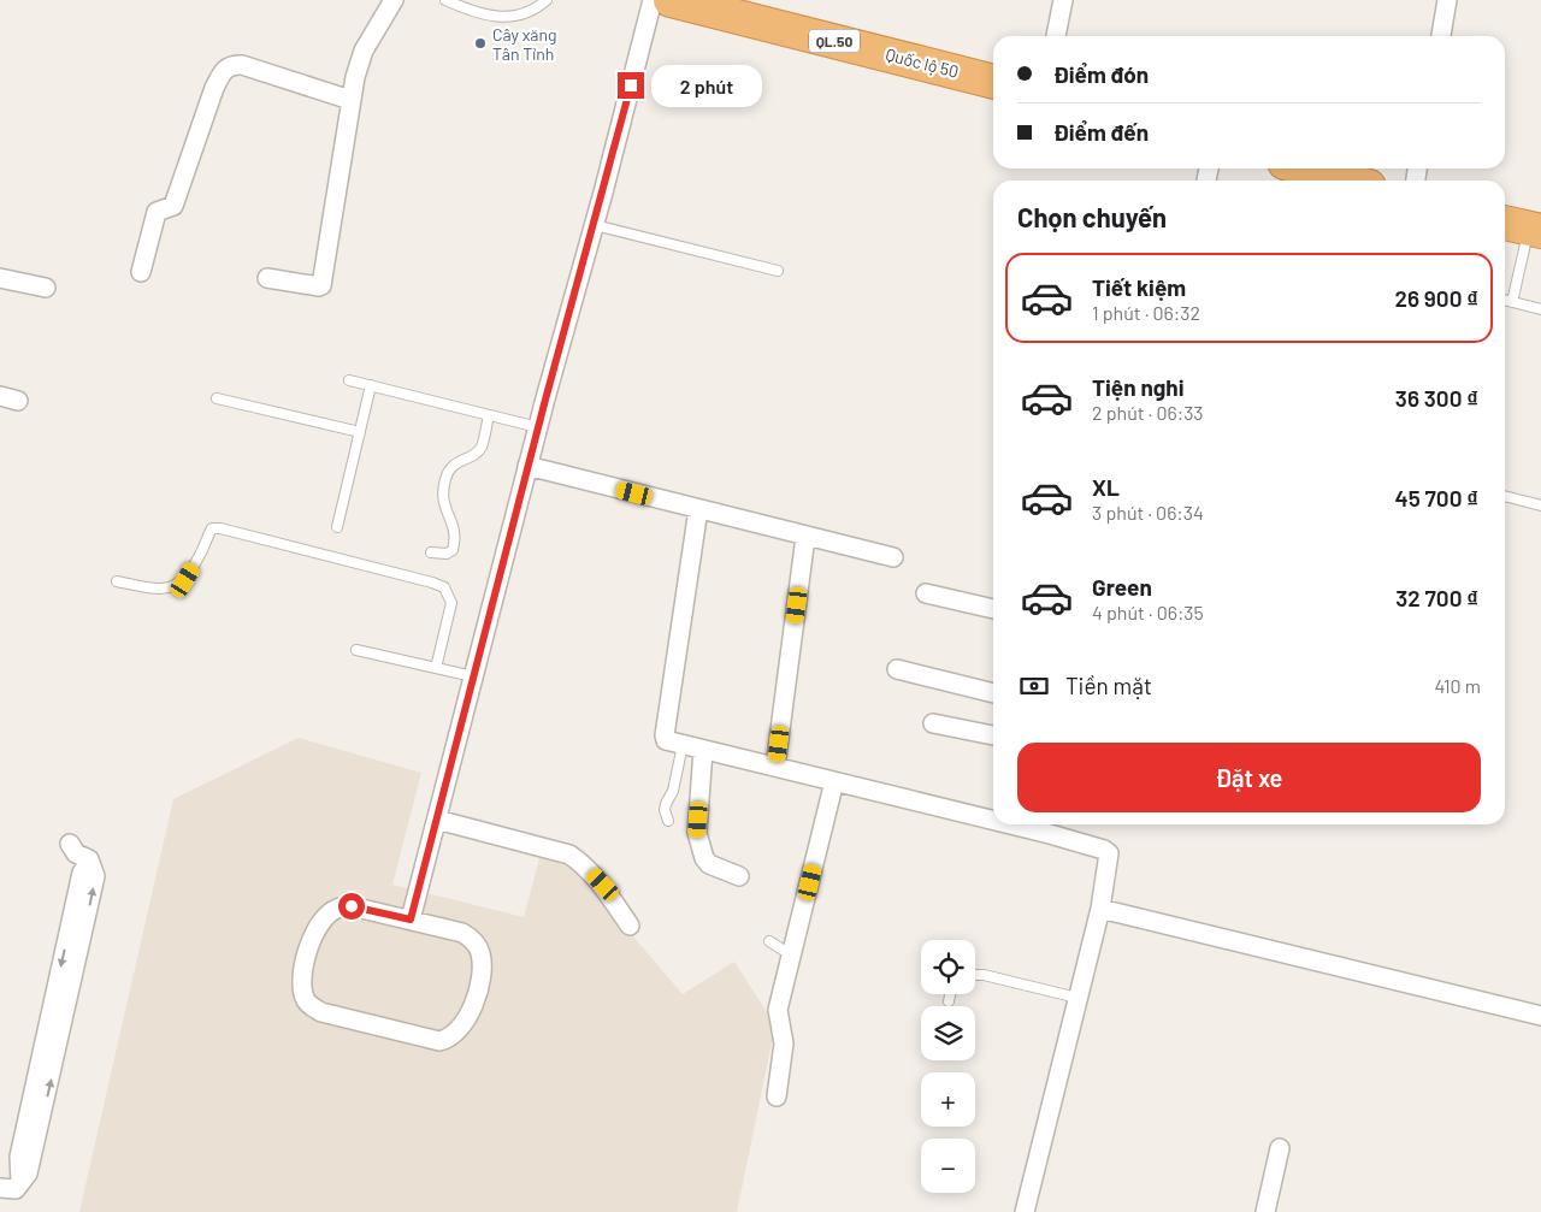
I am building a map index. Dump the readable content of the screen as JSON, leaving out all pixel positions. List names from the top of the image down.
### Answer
{
  "streets": {
    "highway": ["QL.50", "Quốc lộ 50"]
  },
  "places": ["Cây xăng Tân Tỉnh"],
  "page": {
    "banner": ["Điểm đón", "Điểm đến"],
    "bubble": "2 phút",
    "heading": "Chọn chuyến",
    "list": [
      {
        "name": "Tiết kiệm",
        "note": "1 phút · 06:32",
        "value": "26 900 ₫"
      },
      {
        "name": "Tiện nghi",
        "note": "2 phút · 06:33",
        "value": "36 300 ₫"
      },
      {
        "name": "XL",
        "note": "3 phút · 06:34",
        "value": "45 700 ₫"
      },
      {
        "name": "Green",
        "note": "4 phút · 06:35",
        "value": "32 700 ₫"
      }
    ],
    "pay": ["Tiền mặt", "410 m"],
    "buttons": "Đặt xe",
    "map_buttons": ["+", "−"]
  }
}
